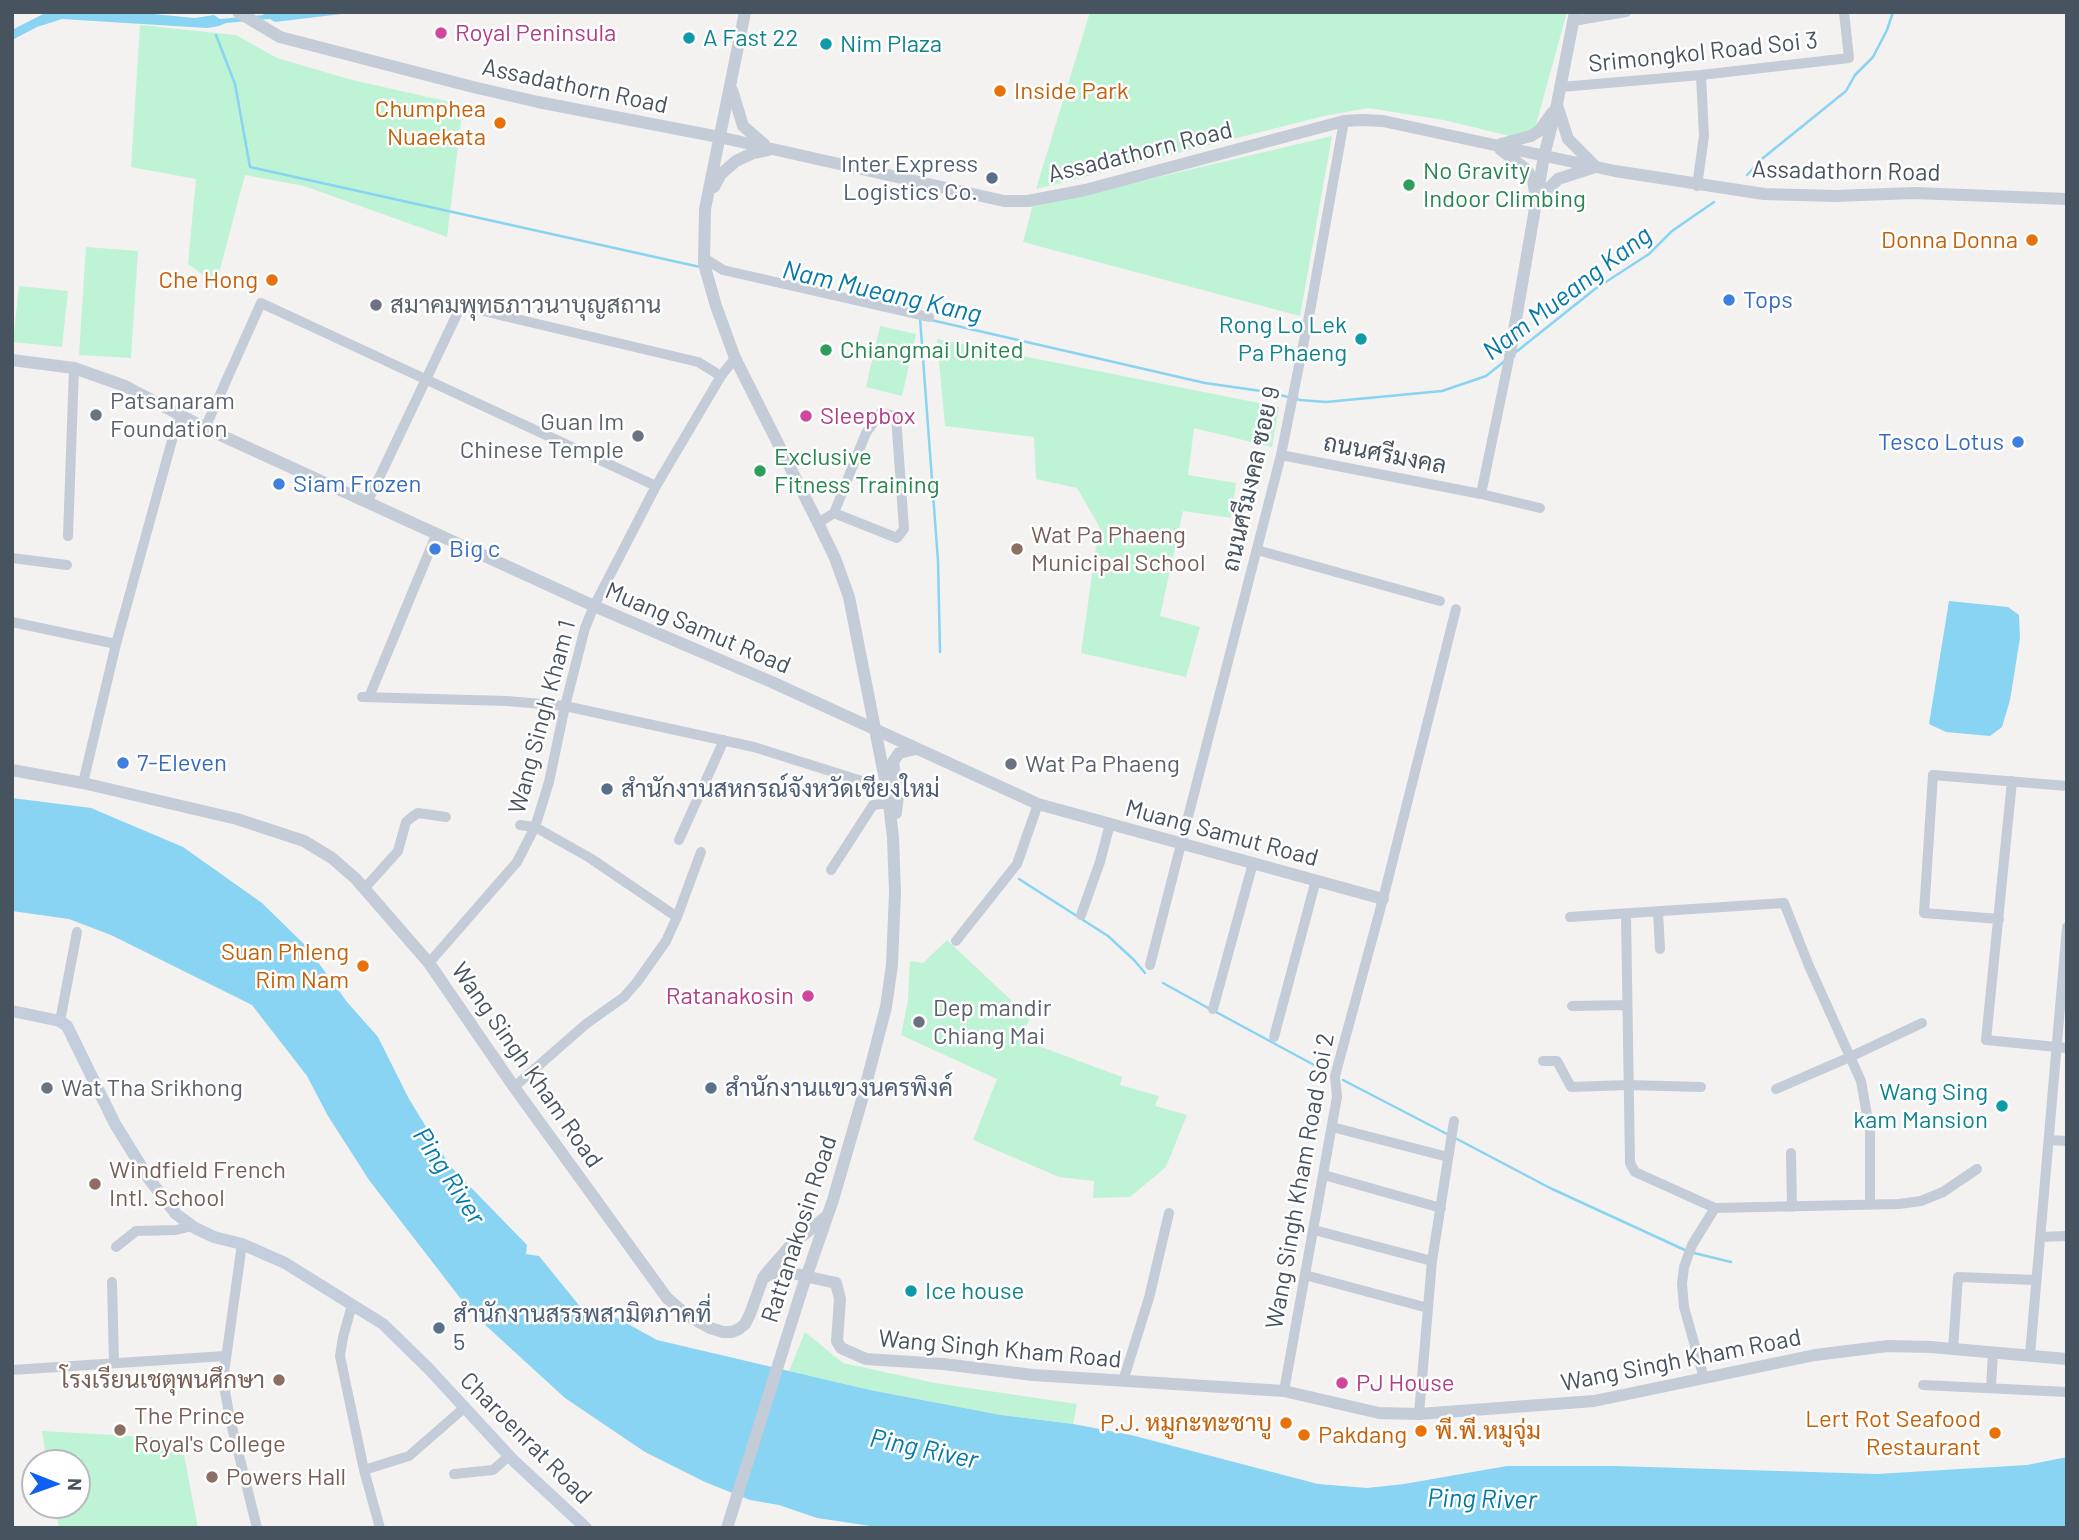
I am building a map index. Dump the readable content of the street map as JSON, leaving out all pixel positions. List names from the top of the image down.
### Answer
{
  "streets": {
    "main road": ["Charoenrat Road"],
    "street": [
      "Srimongkol Road Soi 3",
      "Assadathorn Road",
      "ถนนศรีมงคล",
      "ถนนศรีมงคล ซอย 9",
      "Muang Samut Road",
      "Wang Singh Kham 1",
      "Wang Singh Kham Road",
      "Wang Singh Kham Road Soi 2",
      "Rattanakosin Road"
    ]
  },
  "crossings": [
    ["Assadathorn Road", "ถนนศรีมงคล ซอย 9"],
    ["Assadathorn Road", "Rattanakosin Road"],
    ["ถนนศรีมงคล", "ถนนศรีมงคล ซอย 9"],
    ["ถนนศรีมงคล ซอย 9", "Muang Samut Road"],
    ["Muang Samut Road", "Wang Singh Kham 1"],
    ["Muang Samut Road", "Wang Singh Kham Road Soi 2"],
    ["Muang Samut Road", "Rattanakosin Road"],
    ["Wang Singh Kham 1", "Wang Singh Kham Road"],
    ["Wang Singh Kham 1", "Rattanakosin Road"],
    ["Wang Singh Kham Road", "Wang Singh Kham Road Soi 2"],
    ["Wang Singh Kham Road", "Rattanakosin Road"]
  ],
  "water": ["Nam Mueang Kang", "Ping River"],
  "places": [
    "Royal Peninsula",
    "A Fast 22",
    "Nim Plaza",
    "Inside Park",
    "Chumphea Nuaekata",
    "Inter Express Logistics Co.",
    "No Gravity Indoor Climbing",
    "Donna Donna",
    "Che Hong",
    "Tops",
    "สมาคมพุทธภาวนาบุญสถาน",
    "Rong Lo Lek Pa Phaeng",
    "Chiangmai United",
    "Patsanaram Foundation",
    "Sleepbox",
    "Guan Im Chinese Temple",
    "Tesco Lotus",
    "Exclusive Fitness Training",
    "Siam Frozen",
    "Big c",
    "Wat Pa Phaeng Municipal School",
    "7-Eleven",
    "Wat Pa Phaeng",
    "สำนักงานสหกรณ์จังหวัดเชียงใหม่",
    "Suan Phleng Rim Nam",
    "Ratanakosin",
    "Dep mandir Chiang Mai",
    "Wat Tha Srikhong",
    "สำนักงานแขวงนครพิงค์",
    "Wang Sing kam Mansion",
    "Windfield French Intl. School",
    "Ice house",
    "สำนักงานสรรพสามิตภาคที่ 5",
    "โรงเรียนเชตุพนศึกษา",
    "PJ House",
    "P.J. หมูกะทะชาบู",
    "The Prince Royal's College",
    "พี.พี.หมูจุ่ม",
    "Lert Rot Seafood Restaurant",
    "Pakdang",
    "Powers Hall"
  ],
  "north": "right"
}
